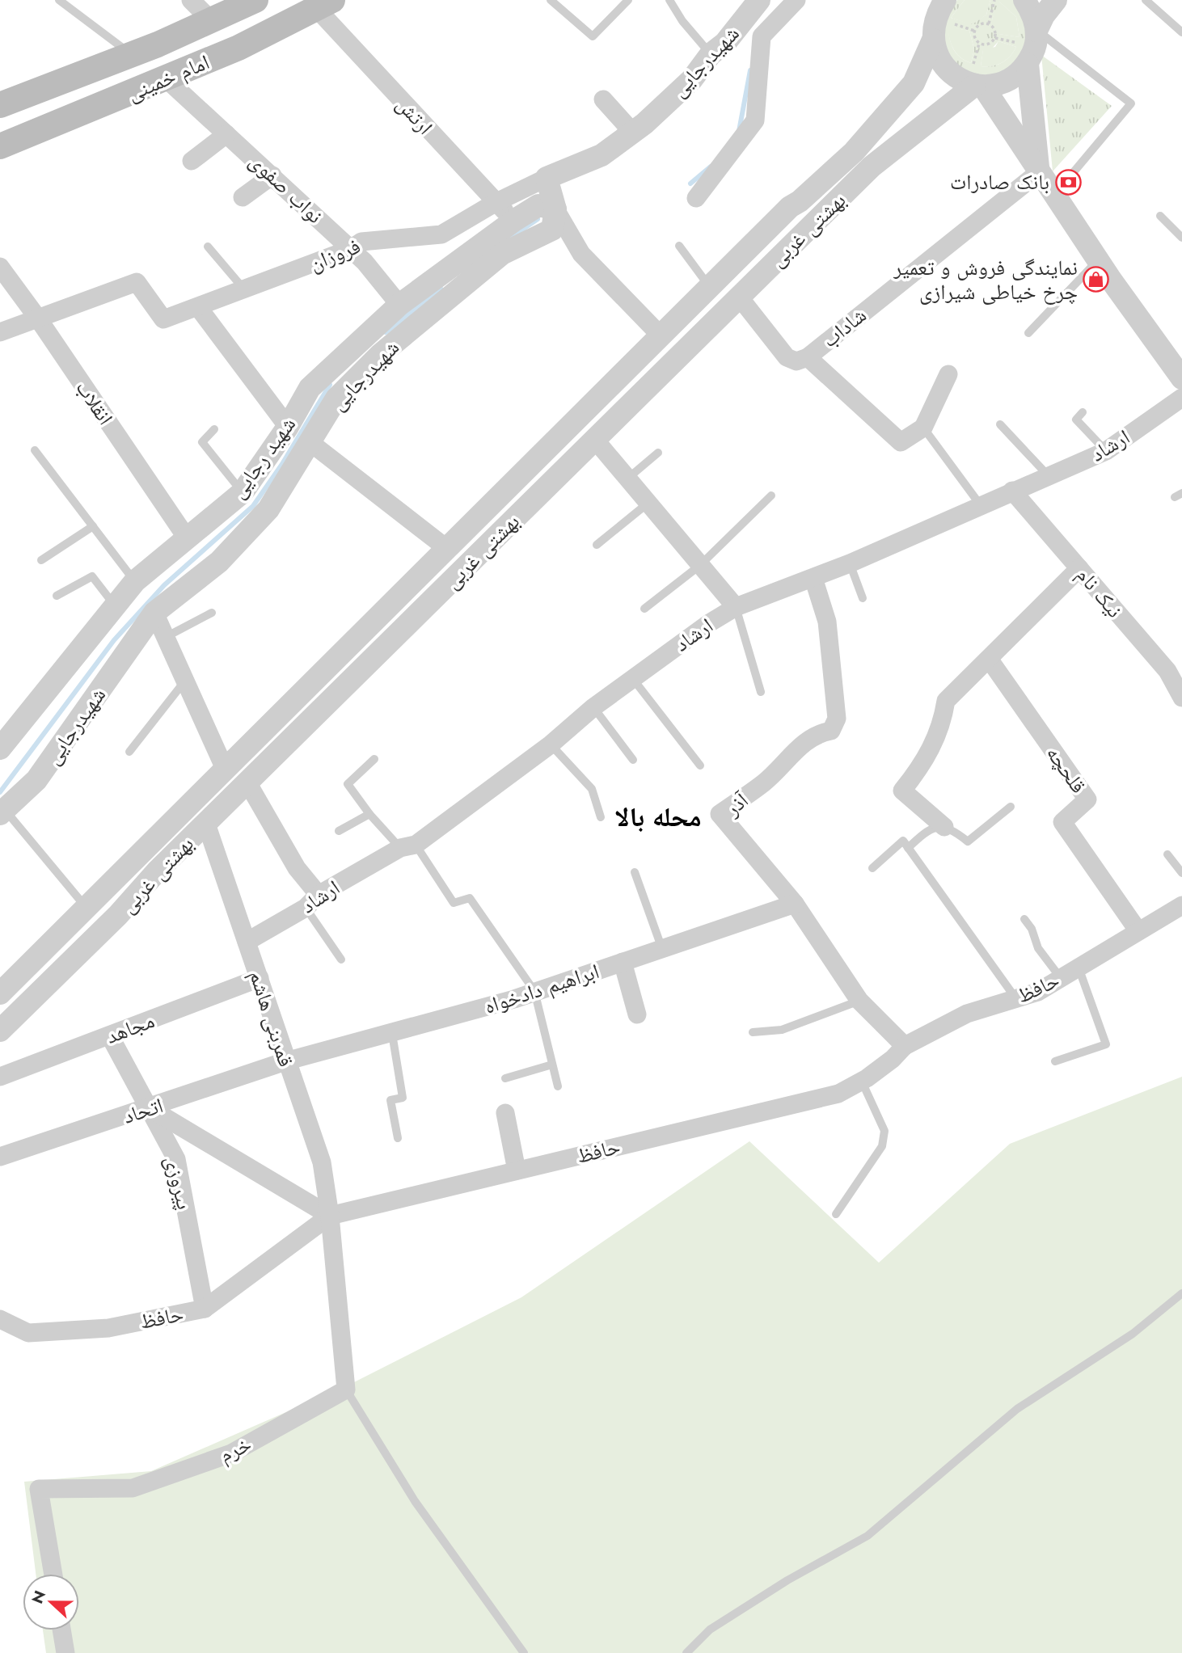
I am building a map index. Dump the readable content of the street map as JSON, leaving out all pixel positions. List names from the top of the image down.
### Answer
{
  "streets": {
    "main road": ["امام خمینی"],
    "street": [
      "شهیدرجایی",
      "ارتش",
      "نواب صفوی",
      "بهشتی غربی",
      "فروزان",
      "شاداب",
      "انقلاب",
      "ارشاد",
      "شهید رجایی",
      "نیک نام",
      "قلحچه",
      "آذر",
      "حافظ",
      "ابراهیم دادخواه",
      "قمربنی هاشم",
      "مجاهد",
      "اتحاد",
      "پیروزی",
      "خرم"
    ]
  },
  "crossings": [
    ["شهیدرجایی", "فروزان"],
    ["شهیدرجایی", "شهید رجایی"],
    ["امام خمینی", "ارتش"],
    ["امام خمینی", "نواب صفوی"],
    ["ارتش", "فروزان"],
    ["ارتش", "شهید رجایی"],
    ["نواب صفوی", "فروزان"],
    ["نواب صفوی", "شهید رجایی"],
    ["بهشتی غربی", "شاداب"],
    ["بهشتی غربی", "قمربنی هاشم"],
    ["فروزان", "انقلاب"],
    ["انقلاب", "شهید رجایی"],
    ["ارشاد", "نیک نام"],
    ["ارشاد", "آذر"],
    ["ارشاد", "قمربنی هاشم"],
    ["قلحچه", "حافظ"],
    ["آذر", "حافظ"],
    ["آذر", "ابراهیم دادخواه"],
    ["حافظ", "قمربنی هاشم"],
    ["حافظ", "پیروزی"],
    ["ابراهیم دادخواه", "قمربنی هاشم"],
    ["ابراهیم دادخواه", "اتحاد"],
    ["قمربنی هاشم", "مجاهد"],
    ["قمربنی هاشم", "اتحاد"],
    ["مجاهد", "پیروزی"],
    ["اتحاد", "پیروزی"]
  ],
  "districts": ["محله بالا"],
  "places": {
    "bank": ["بانک صادرات"],
    "shop": ["نمایندگی فروش و تعمیر چرخ خیاطی شیرازی"]
  },
  "north": "left"
}
